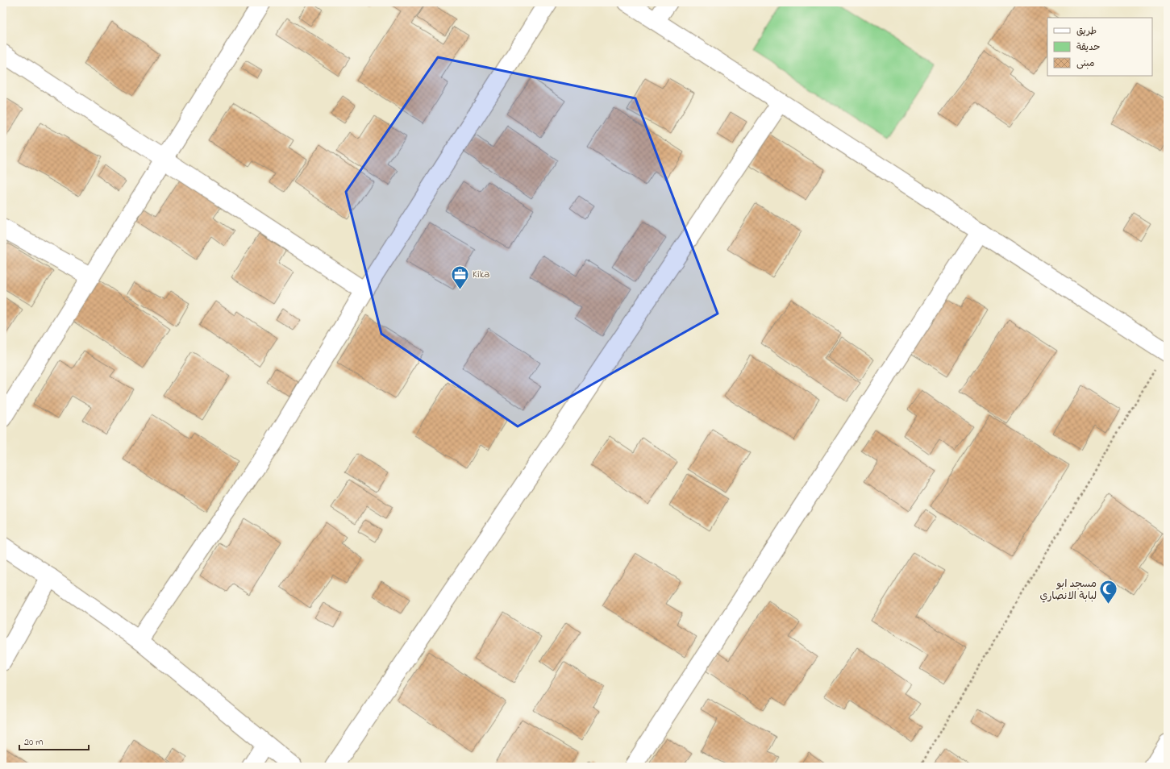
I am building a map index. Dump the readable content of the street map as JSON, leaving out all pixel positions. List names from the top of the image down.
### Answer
{
  "places": {
    "office": ["Kika"],
    "mosque": ["مسجد ابو لبابة الانصاري"]
  },
  "legend": ["طريق", "حديقة", "مبنى"],
  "scale_bar": "20 m"
}
